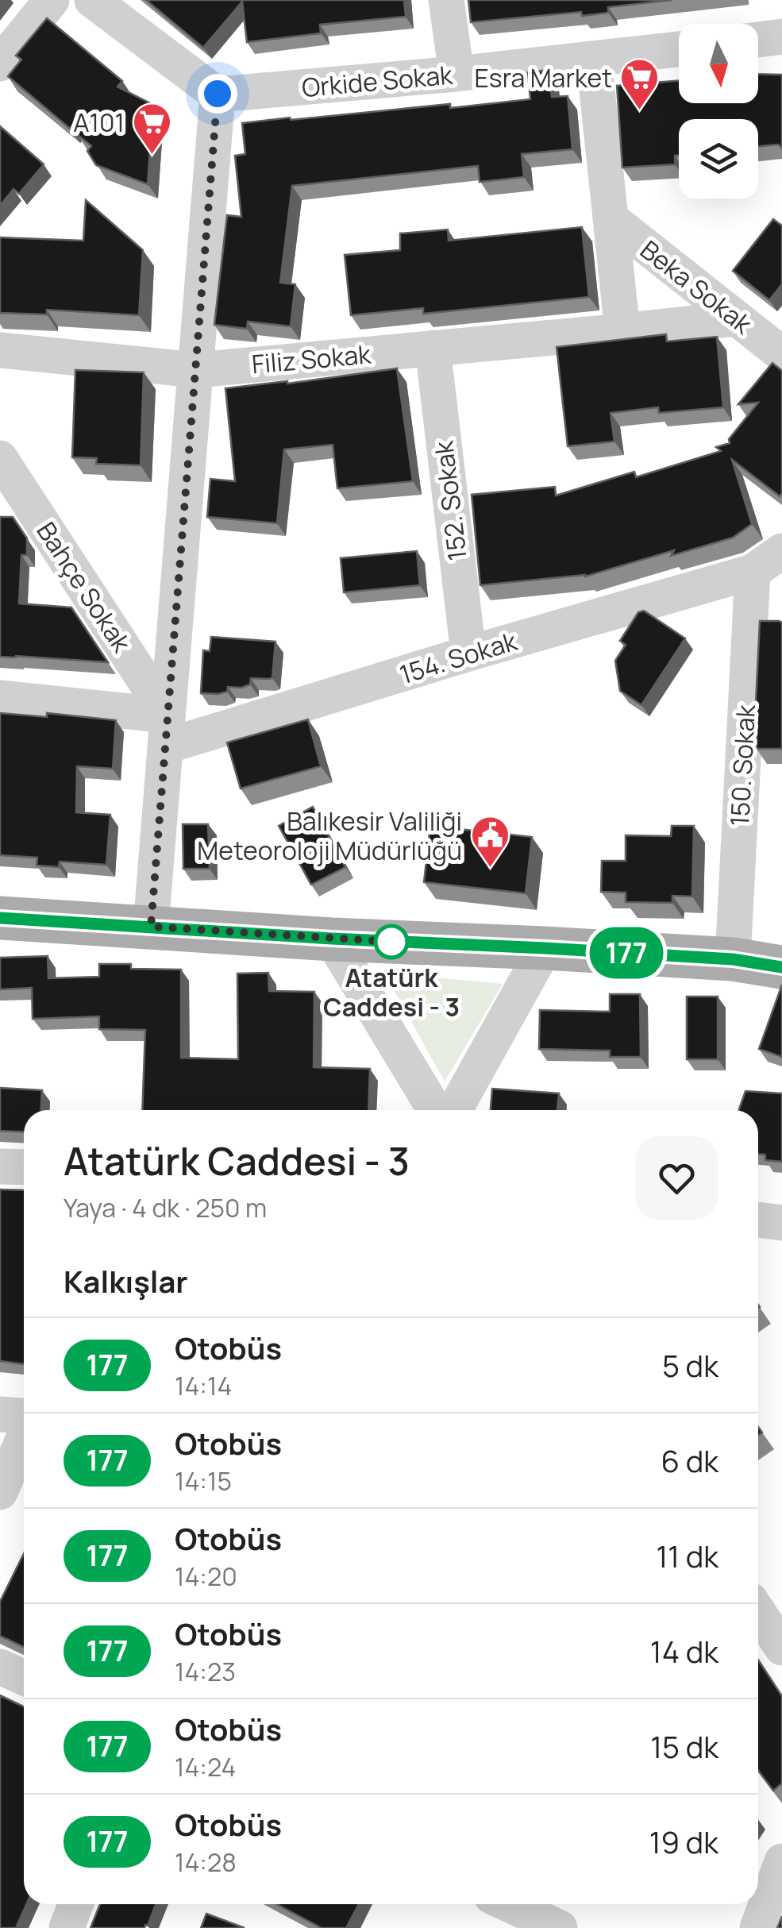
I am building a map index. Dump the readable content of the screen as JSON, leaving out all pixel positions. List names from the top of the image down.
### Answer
{
  "streets": {
    "street": [
      "Orkide Sokak",
      "Beka Sokak",
      "Filiz Sokak",
      "152. Sokak",
      "Bahçe Sokak",
      "154. Sokak",
      "150. Sokak"
    ]
  },
  "crossings": [
    ["Beka Sokak", "Filiz Sokak"],
    ["Filiz Sokak", "152. Sokak"],
    ["152. Sokak", "154. Sokak"],
    ["Bahçe Sokak", "154. Sokak"],
    ["154. Sokak", "150. Sokak"]
  ],
  "places": {
    "supermarket": ["Esra Market", "A101"],
    "public building": ["Balıkesir Valiliği Meteoroloji Müdürlüğü"],
    "other": ["Atatürk Caddesi - 3"]
  },
  "lines": ["bus line 177"],
  "north": "bottom",
  "page": {
    "on_map": "177",
    "heading": [
      ["Atatürk Caddesi - 3", "Yaya · 4 dk · 250 m"],
      "Kalkışlar"
    ],
    "list": [
      {
        "mark": "177",
        "name": "Otobüs",
        "note": "14:14",
        "value": "5 dk"
      },
      {
        "mark": "177",
        "name": "Otobüs",
        "note": "14:15",
        "value": "6 dk"
      },
      {
        "mark": "177",
        "name": "Otobüs",
        "note": "14:20",
        "value": "11 dk"
      },
      {
        "mark": "177",
        "name": "Otobüs",
        "note": "14:23",
        "value": "14 dk"
      },
      {
        "mark": "177",
        "name": "Otobüs",
        "note": "14:24",
        "value": "15 dk"
      },
      {
        "mark": "177",
        "name": "Otobüs",
        "note": "14:28",
        "value": "19 dk"
      }
    ]
  }
}
